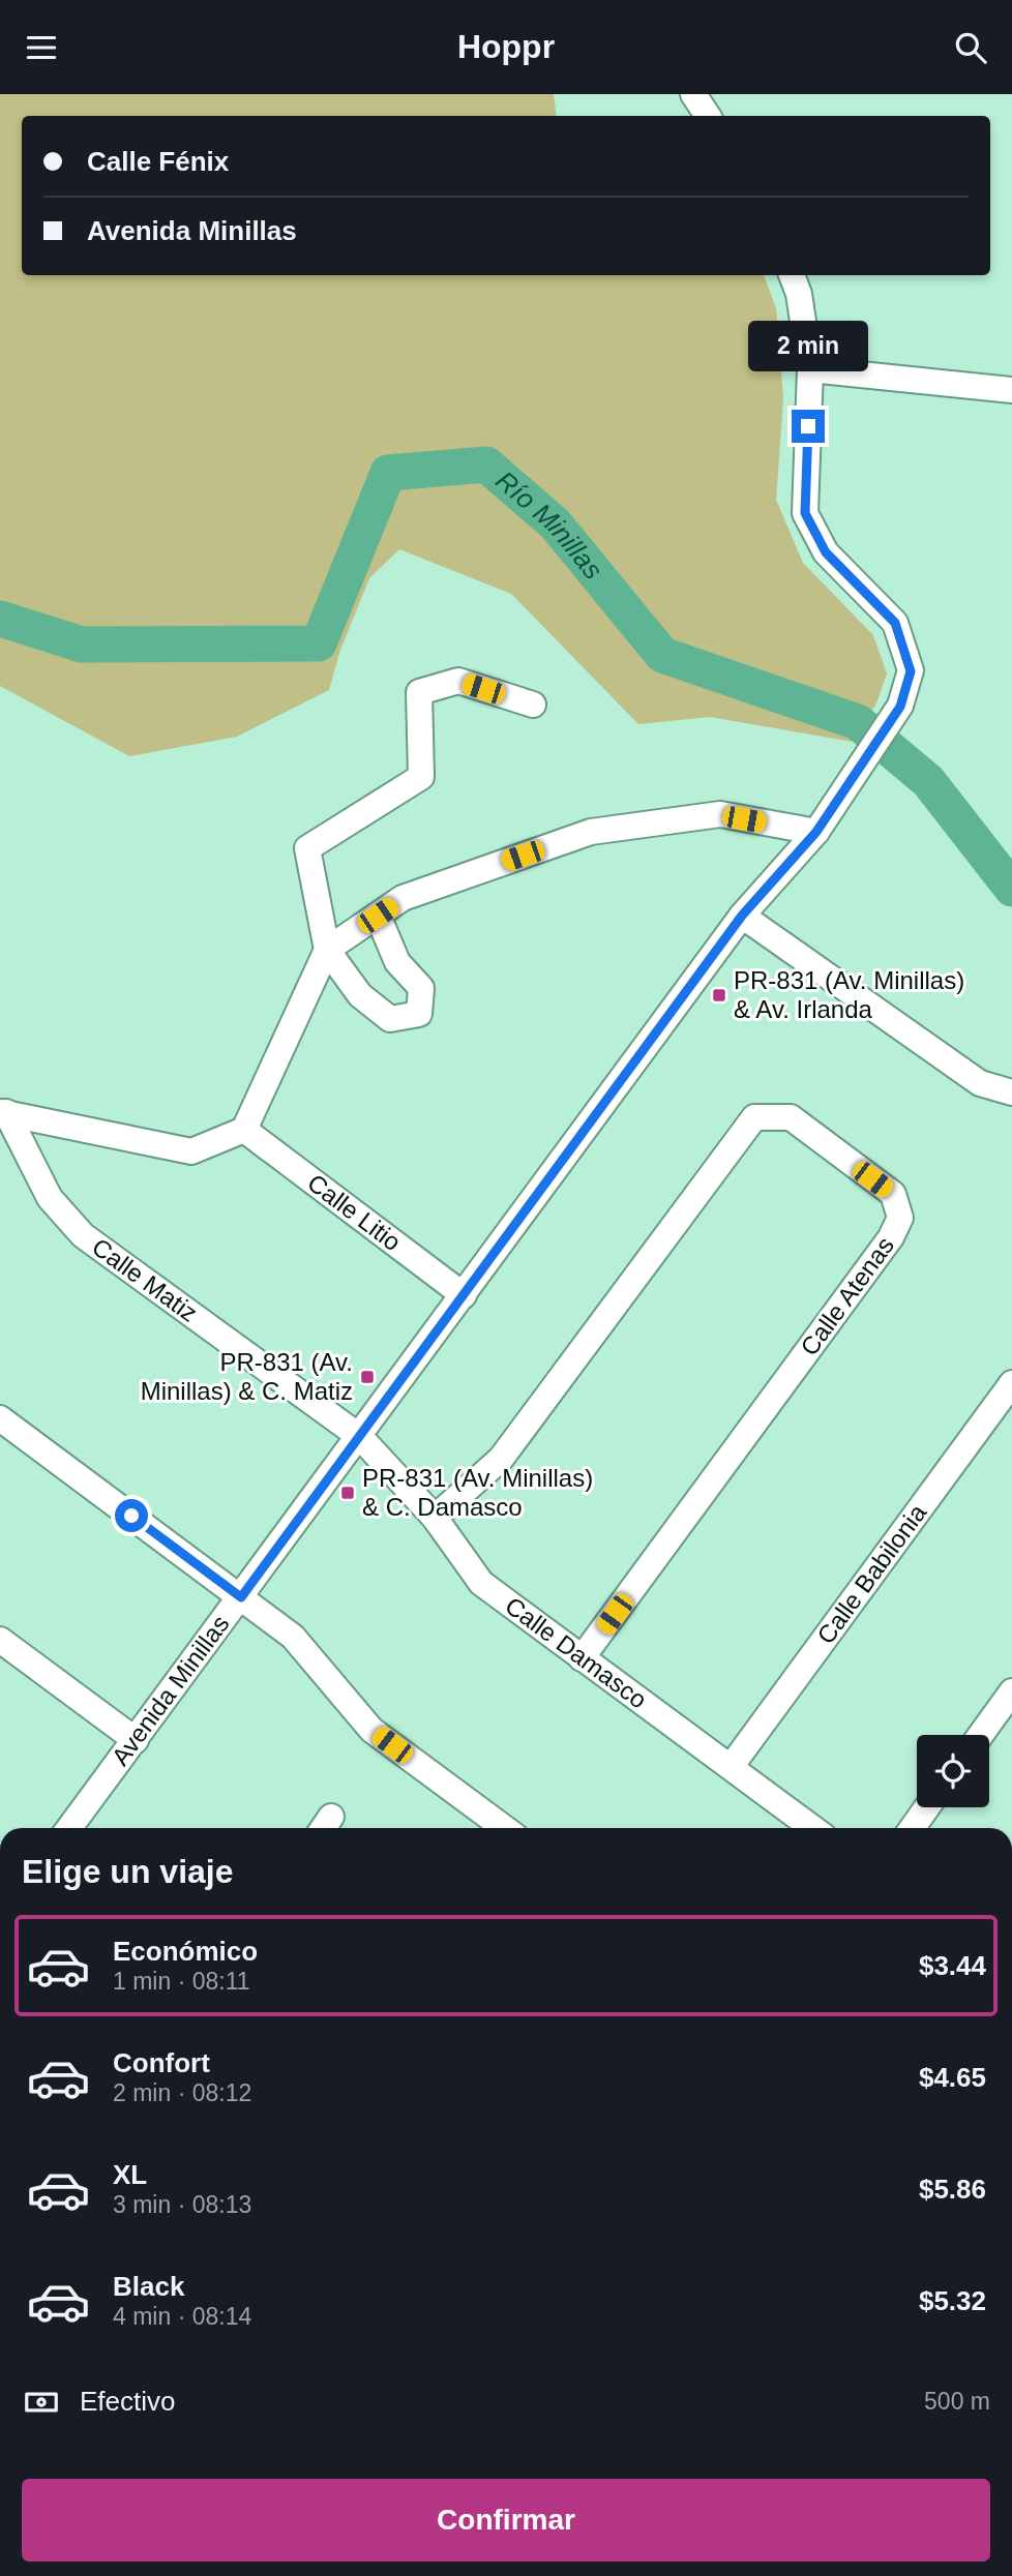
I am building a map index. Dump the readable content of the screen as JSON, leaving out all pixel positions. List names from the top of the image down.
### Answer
{
  "streets": {
    "street": [
      "Calle Litio",
      "Calle Matiz",
      "Calle Atenas",
      "Calle Babilonia",
      "Calle Damasco",
      "Avenida Minillas"
    ]
  },
  "crossings": [
    ["Calle Litio", "Avenida Minillas"],
    ["Calle Matiz", "Calle Damasco"],
    ["Calle Matiz", "Avenida Minillas"],
    ["Calle Atenas", "Calle Damasco"],
    ["Calle Babilonia", "Calle Damasco"],
    ["Calle Damasco", "Avenida Minillas"]
  ],
  "water": ["Río Minillas"],
  "places": {
    "transit": ["PR-831 (Av. Minillas) & Av. Irlanda", "PR-831 (Av. Minillas) & C. Matiz", "PR-831 (Av. Minillas) & C. Damasco"]
  },
  "page": {
    "header": "Hoppr",
    "banner": ["Calle Fénix", "Avenida Minillas"],
    "bubble": "2 min",
    "heading": "Elige un viaje",
    "list": [
      {
        "name": "Económico",
        "note": "1 min · 08:11",
        "value": "$3.44"
      },
      {
        "name": "Confort",
        "note": "2 min · 08:12",
        "value": "$4.65"
      },
      {
        "name": "XL",
        "note": "3 min · 08:13",
        "value": "$5.86"
      },
      {
        "name": "Black",
        "note": "4 min · 08:14",
        "value": "$5.32"
      }
    ],
    "pay": ["Efectivo", "500 m"],
    "buttons": "Confirmar"
  }
}
